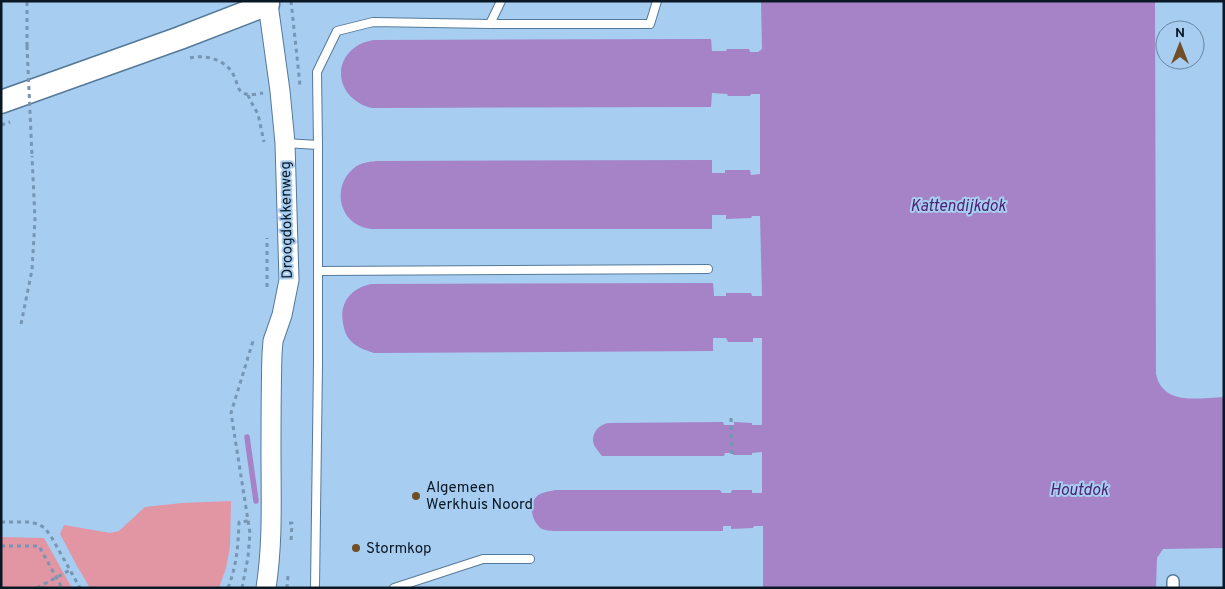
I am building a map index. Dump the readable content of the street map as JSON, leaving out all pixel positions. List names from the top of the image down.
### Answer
{
  "streets": {
    "street": ["Droogdokkenweg"]
  },
  "water": ["Kattendijkdok", "Houtdok"],
  "places": ["Algemeen Werkhuis Noord", "Stormkop"],
  "north": "top"
}
